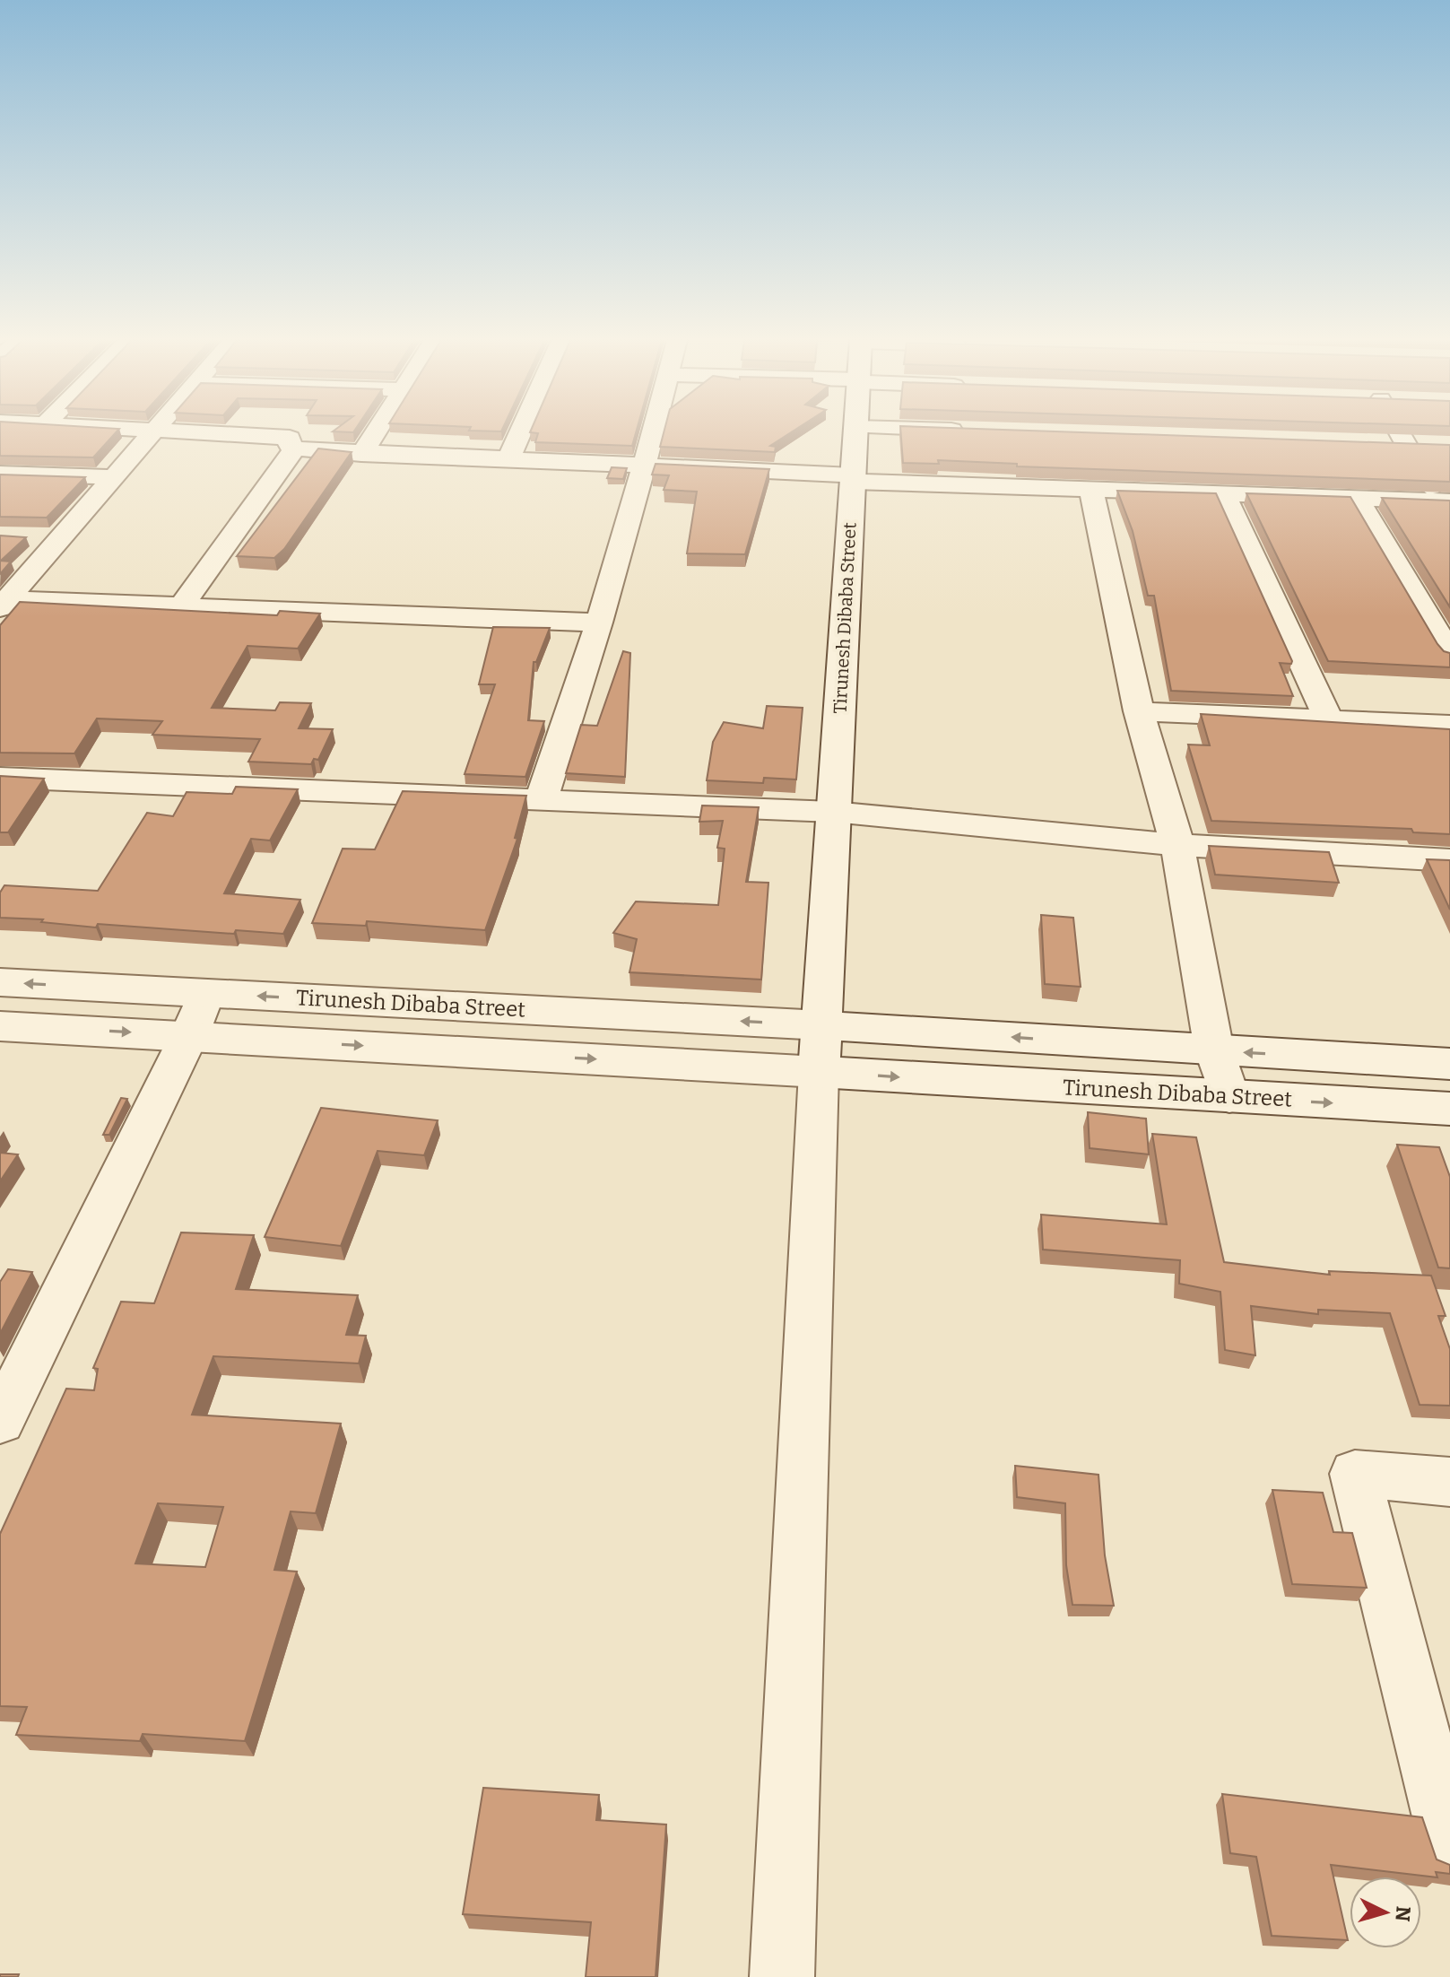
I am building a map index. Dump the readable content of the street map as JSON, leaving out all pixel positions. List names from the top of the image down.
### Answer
{
  "streets": {
    "main road": ["Tirunesh Dibaba Street"]
  },
  "north": "right"
}
